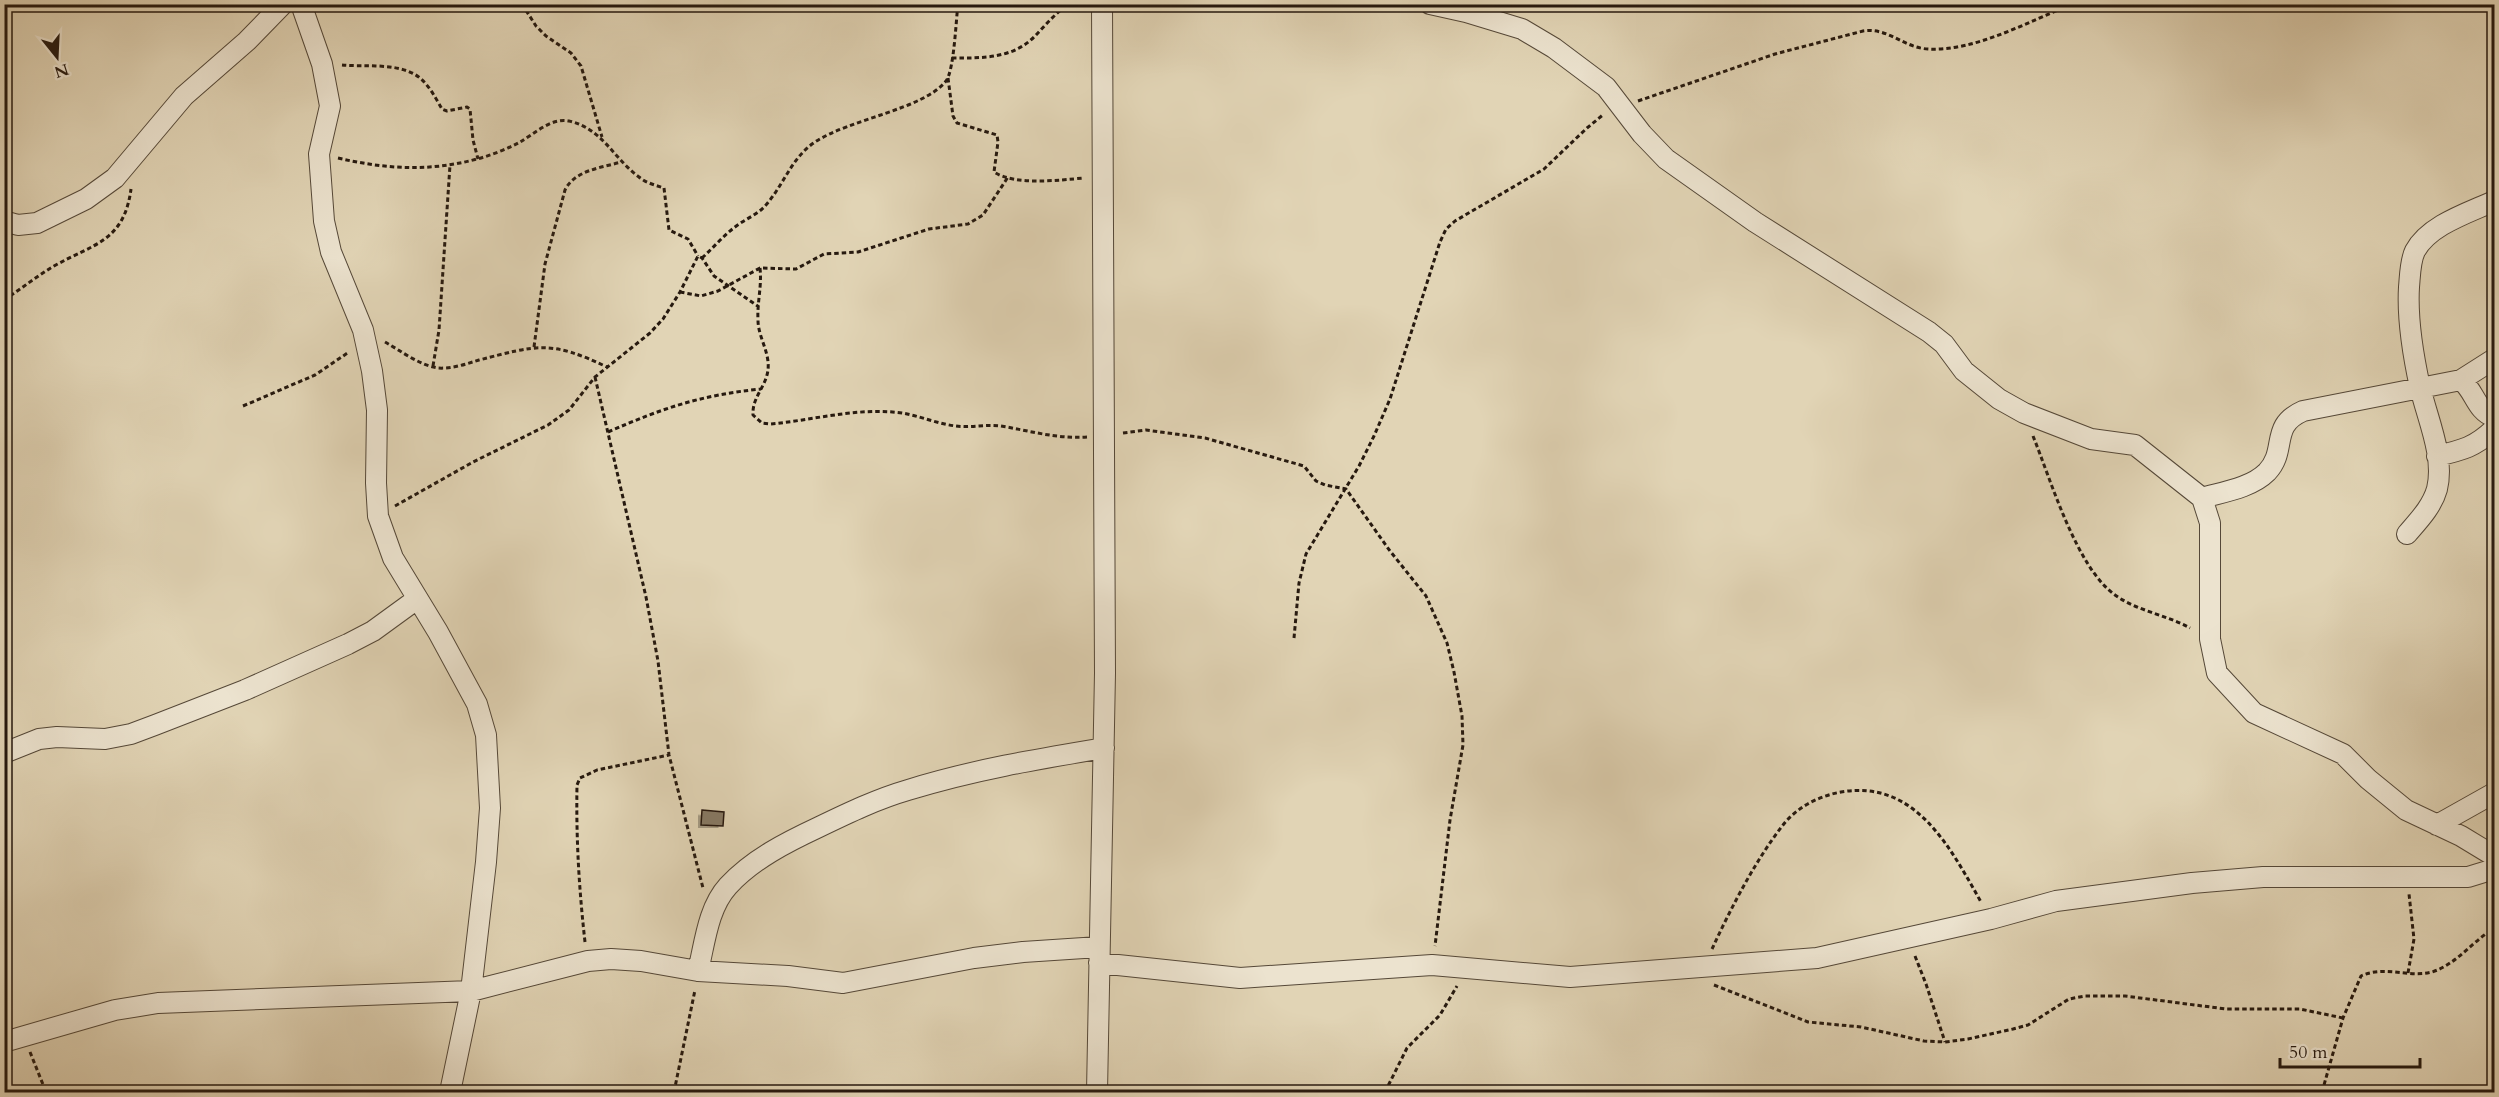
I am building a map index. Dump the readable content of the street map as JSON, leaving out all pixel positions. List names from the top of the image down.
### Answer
{
  "scale_bar": "50 m",
  "north": "bottom"
}
